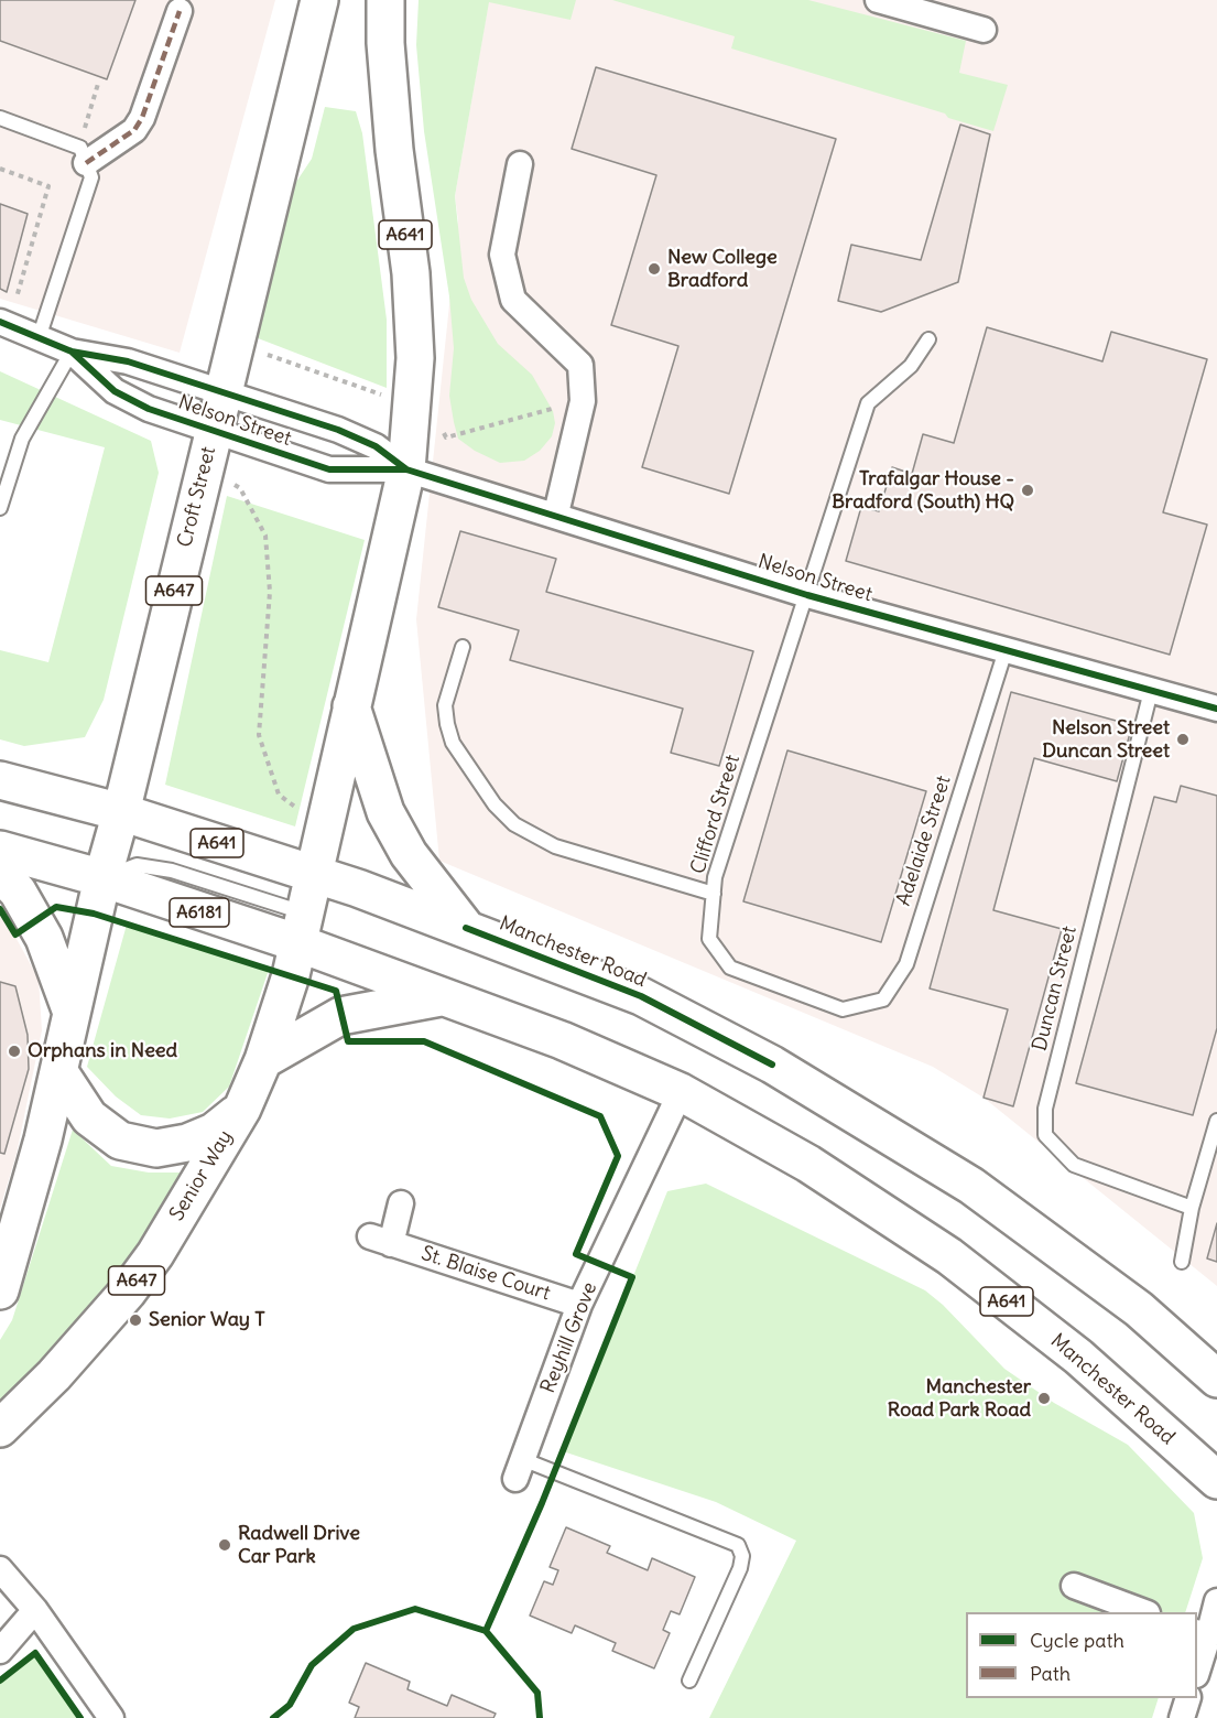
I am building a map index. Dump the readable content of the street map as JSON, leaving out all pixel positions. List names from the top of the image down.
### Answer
{
  "streets": {
    "main road": [
      "A641",
      "Croft Street",
      "A647",
      "A6181",
      "Manchester Road",
      "Senior Way"
    ],
    "street": ["Nelson Street", "St. Blaise Court", "Reyhill Grove"],
    "lane": ["Clifford Street", "Adelaide Street", "Duncan Street"]
  },
  "crossings": [
    ["A641", "Nelson Street"],
    ["A641", "Manchester Road"],
    ["A641", "Senior Way"],
    ["Nelson Street", "Croft Street"],
    ["Nelson Street", "Clifford Street"],
    ["Nelson Street", "Adelaide Street"],
    ["Nelson Street", "Duncan Street"],
    ["Croft Street", "A647"],
    ["Croft Street", "Manchester Road"],
    ["A647", "Manchester Road"],
    ["Clifford Street", "Adelaide Street"],
    ["Manchester Road", "Senior Way"],
    ["Manchester Road", "Reyhill Grove"],
    ["St. Blaise Court", "Reyhill Grove"]
  ],
  "places": [
    "New College Bradford",
    "Trafalgar House - Bradford (South) HQ",
    "Nelson Street Duncan Street",
    "Orphans in Need",
    "Senior Way T",
    "Manchester Road Park Road",
    "Radwell Drive Car Park"
  ],
  "legend": ["Cycle path", "Path"]
}
